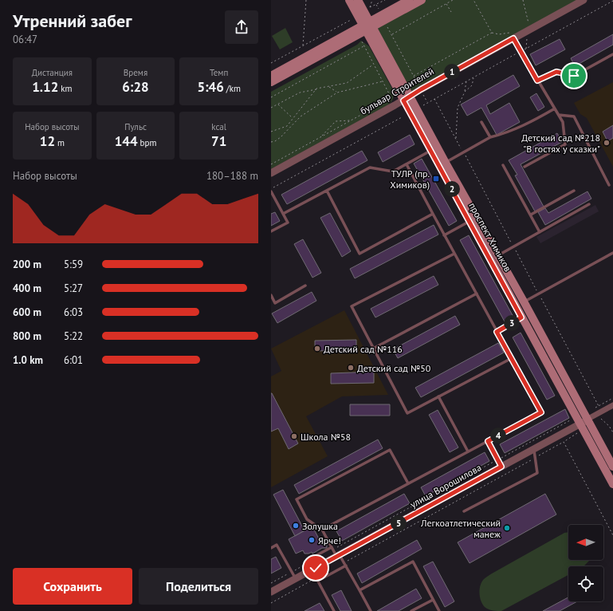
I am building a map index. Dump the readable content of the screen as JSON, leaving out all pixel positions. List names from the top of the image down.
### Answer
{
  "streets": {
    "main road": ["проспект Химиков"],
    "street": ["бульвар Строителей", "улица Ворошилова"]
  },
  "crossings": [
    ["бульвар Строителей", "проспект Химиков"],
    ["проспект Химиков", "улица Ворошилова"]
  ],
  "places": {
    "other": [
      "Детский сад №218 \"В гостях у сказки\"",
      "Детский сад №116",
      "Детский сад №50",
      "Школа №58",
      "Золушка",
      "Легкоатлетический манеж",
      "Ярче!"
    ],
    "transit": ["ТУЛР (пр. Химиков)"]
  },
  "north": "left",
  "page": {
    "heading": ["Утренний забег", "06:47"],
    "stats": [
      ["Дистанция", "1.12 km"],
      ["Время", "6:28"],
      ["Темп", "5:46 /km"],
      ["Набор высоты", "12 m"],
      ["Пульс", "144 bpm"],
      ["kcal", "71"]
    ],
    "pins": [
      "1",
      "2",
      "3",
      "4",
      "5"
    ],
    "chart": ["Набор высоты", "180–188 m"],
    "list": [
      {
        "name": "200 m",
        "note": "5:59"
      },
      {
        "name": "400 m",
        "note": "5:27"
      },
      {
        "name": "600 m",
        "note": "6:03"
      },
      {
        "name": "800 m",
        "note": "5:22"
      },
      {
        "name": "1.0 km",
        "note": "6:01"
      }
    ],
    "buttons": ["Сохранить", "Поделиться"]
  }
}
